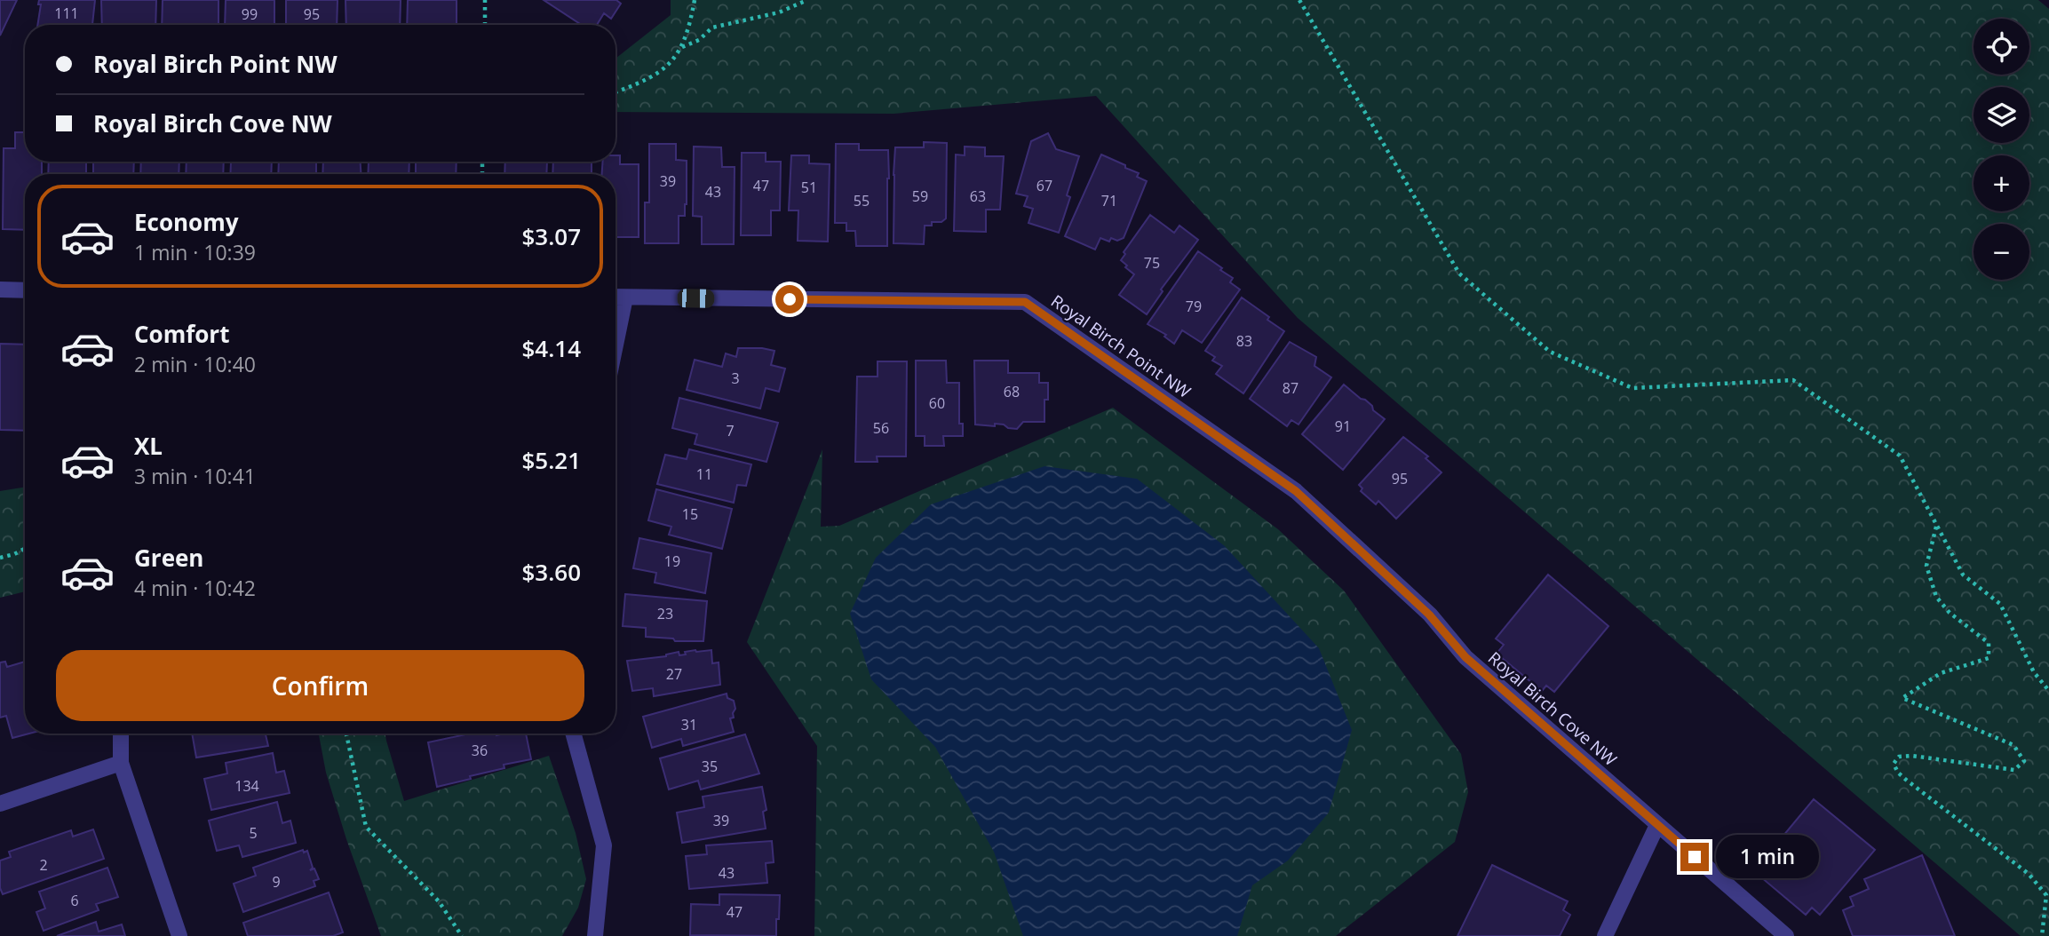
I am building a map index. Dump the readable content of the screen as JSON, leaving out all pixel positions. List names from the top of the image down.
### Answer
{
  "streets": {
    "street": ["Royal Birch Point NW", "Royal Birch Cove NW"]
  },
  "crossings": [
    ["Royal Birch Point NW", "Royal Birch Cove NW"]
  ],
  "house_numbers": [
    "111",
    "99",
    "95",
    "39",
    "47",
    "67",
    "51",
    "43",
    "59",
    "63",
    "55",
    "71",
    "75",
    "79",
    "83",
    "3",
    "87",
    "68",
    "60",
    "91",
    "56",
    "7",
    "11",
    "95",
    "15",
    "19",
    "23",
    "27",
    "31",
    "36",
    "35",
    "134",
    "39",
    "5",
    "2",
    "43",
    "9",
    "6",
    "47"
  ],
  "page": {
    "map_buttons": ["+", "−"],
    "banner": ["Royal Birch Point NW", "Royal Birch Cove NW"],
    "list": [
      {
        "name": "Economy",
        "note": "1 min · 10:39",
        "value": "$3.07"
      },
      {
        "name": "Comfort",
        "note": "2 min · 10:40",
        "value": "$4.14"
      },
      {
        "name": "XL",
        "note": "3 min · 10:41",
        "value": "$5.21"
      },
      {
        "name": "Green",
        "note": "4 min · 10:42",
        "value": "$3.60"
      }
    ],
    "buttons": "Confirm",
    "bubble": "1 min"
  }
}
